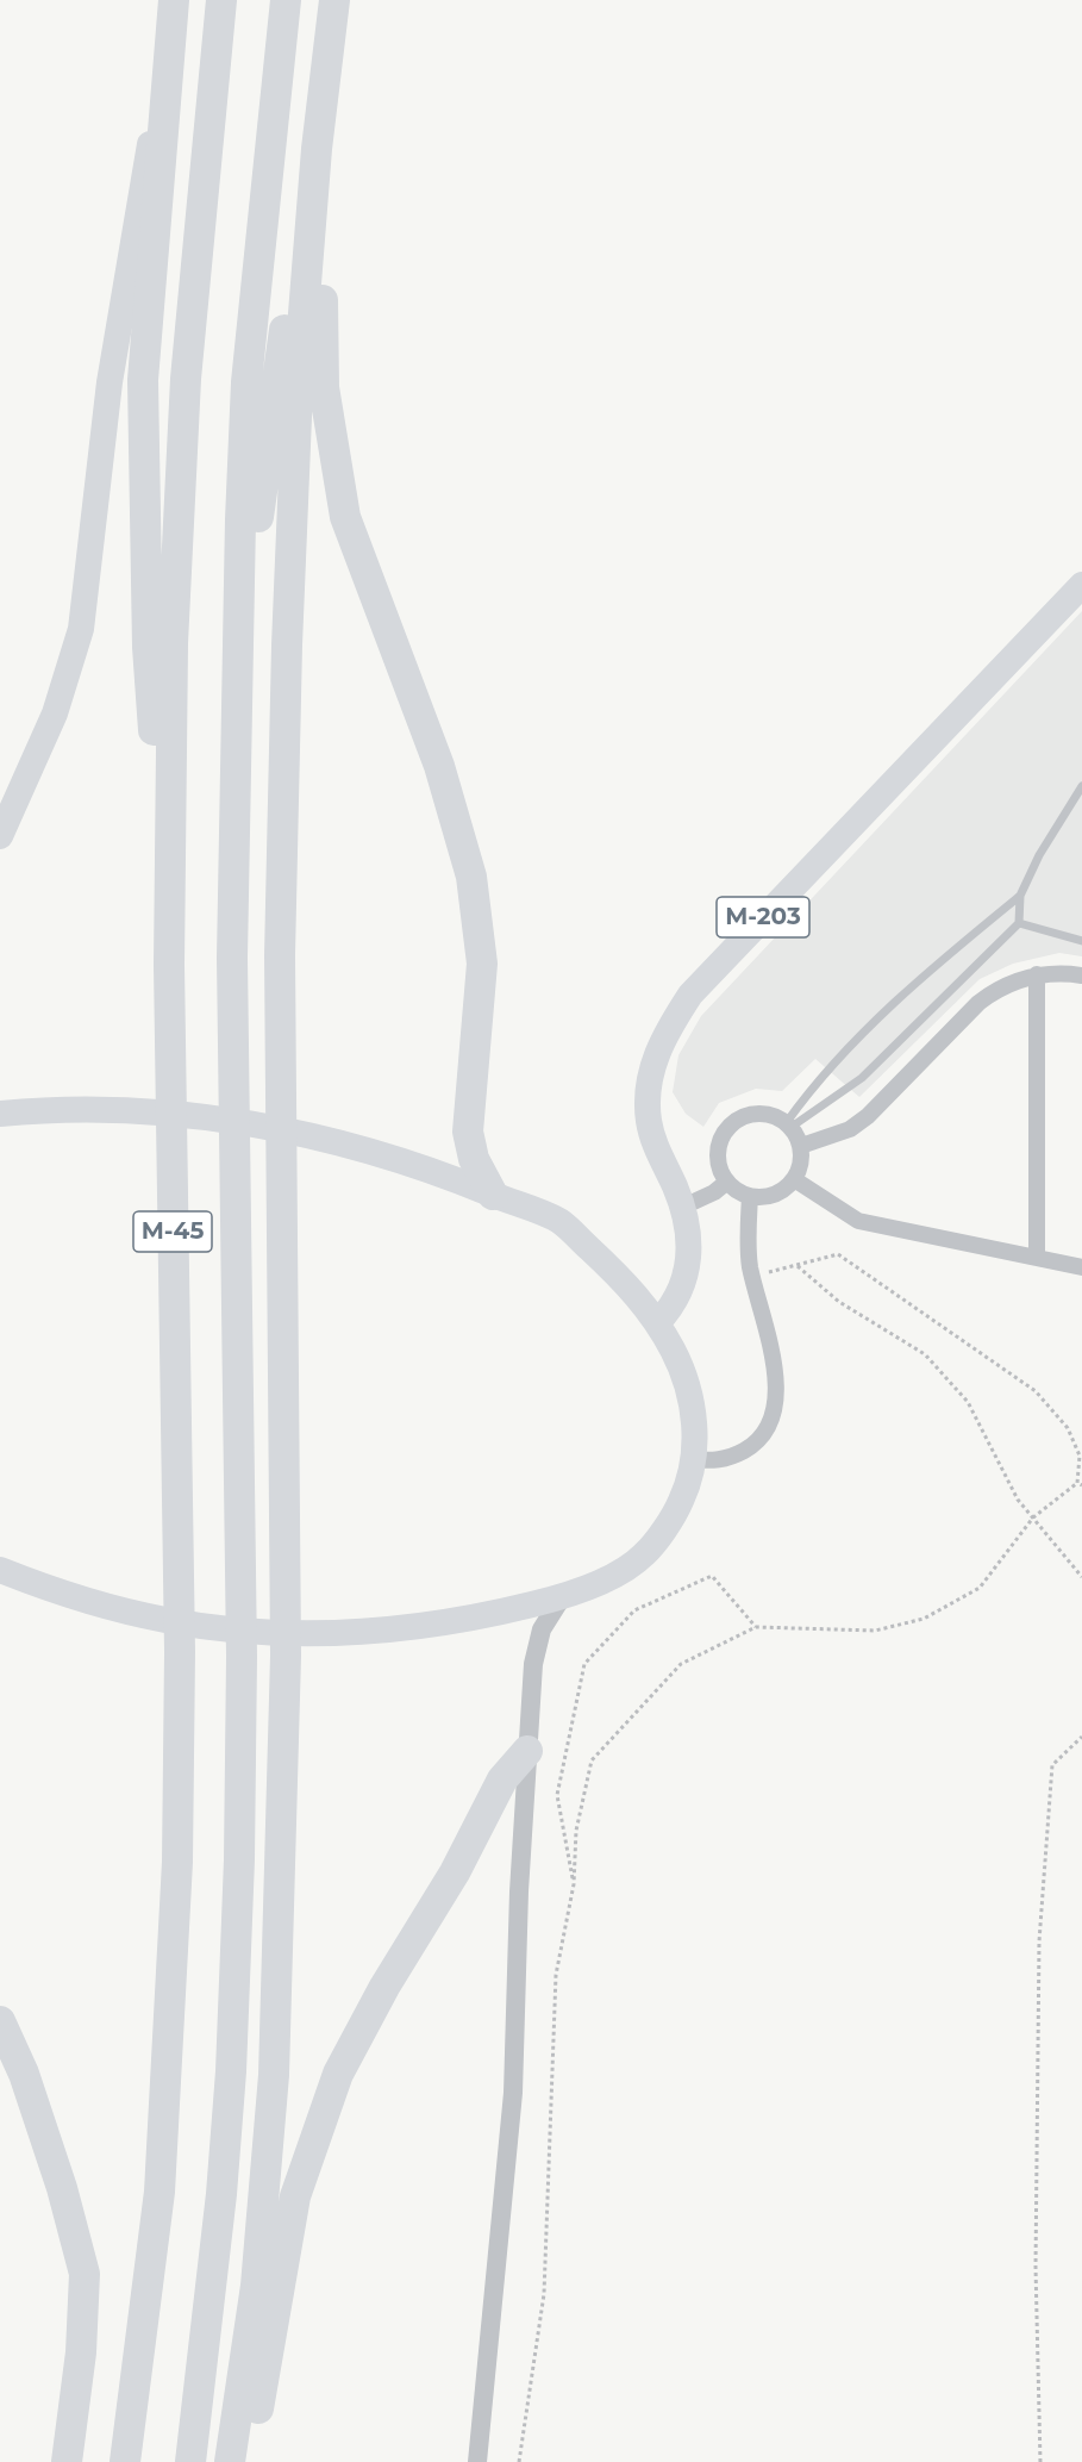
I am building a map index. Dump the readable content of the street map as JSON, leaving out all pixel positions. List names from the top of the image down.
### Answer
{
  "streets": {
    "highway": ["M-45"],
    "main road": ["M-203"]
  }
}
